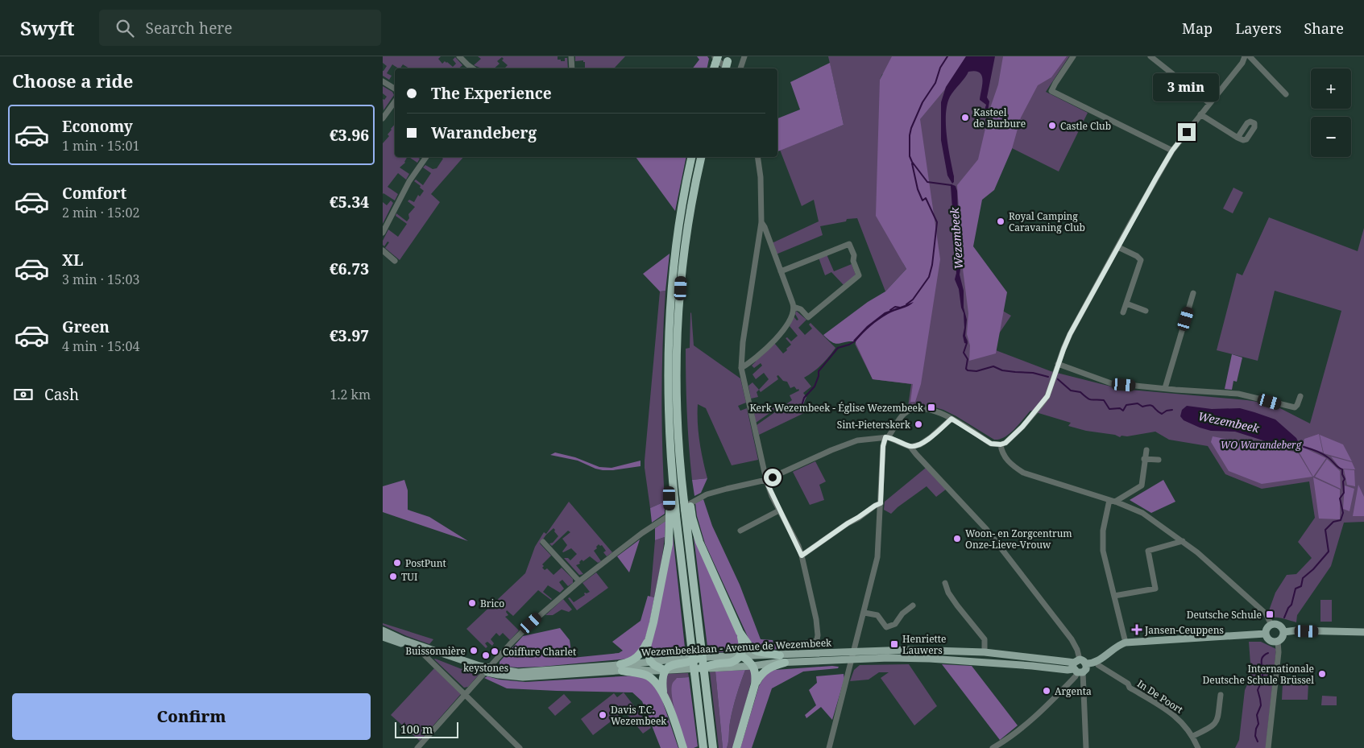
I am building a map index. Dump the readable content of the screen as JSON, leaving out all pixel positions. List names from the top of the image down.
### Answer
{
  "streets": {
    "main road": ["Wezembeeklaan - Avenue de Wezembeek"],
    "street": ["In De Poort"]
  },
  "water": ["Wezembeek"],
  "parks": ["WO Warandeberg"],
  "places": {
    "other": [
      "Kasteel de Burbure",
      "Castle Club",
      "Royal Camping Caravaning Club",
      "Sint-Pieterskerk",
      "Woon- en Zorgcentrum Onze-Lieve-Vrouw",
      "PostPunt",
      "TUI",
      "Brico",
      "Buissonnière",
      "Coiffure Charlet",
      "keystones",
      "Internationale Deutsche Schule Brüssel",
      "Argenta",
      "Davis T.C. Wezembeek"
    ],
    "transit": ["Kerk Wezembeek - Église Wezembeek", "Deutsche Schule", "Henriette Lauwers"],
    "health": ["Jansen-Ceuppens"]
  },
  "scale_bar": "100 m",
  "page": {
    "header": "Swyft",
    "search": "Search here",
    "nav": ["Map", "Layers", "Share"],
    "heading": "Choose a ride",
    "map_buttons": ["+", "−"],
    "banner": ["The Experience", "Warandeberg"],
    "bubble": "3 min",
    "list": [
      {
        "name": "Economy",
        "note": "1 min · 15:01",
        "value": "€3.96"
      },
      {
        "name": "Comfort",
        "note": "2 min · 15:02",
        "value": "€5.34"
      },
      {
        "name": "XL",
        "note": "3 min · 15:03",
        "value": "€6.73"
      },
      {
        "name": "Green",
        "note": "4 min · 15:04",
        "value": "€3.97"
      }
    ],
    "pay": ["Cash", "1.2 km"],
    "buttons": "Confirm",
    "scale": "100 m"
  }
}
